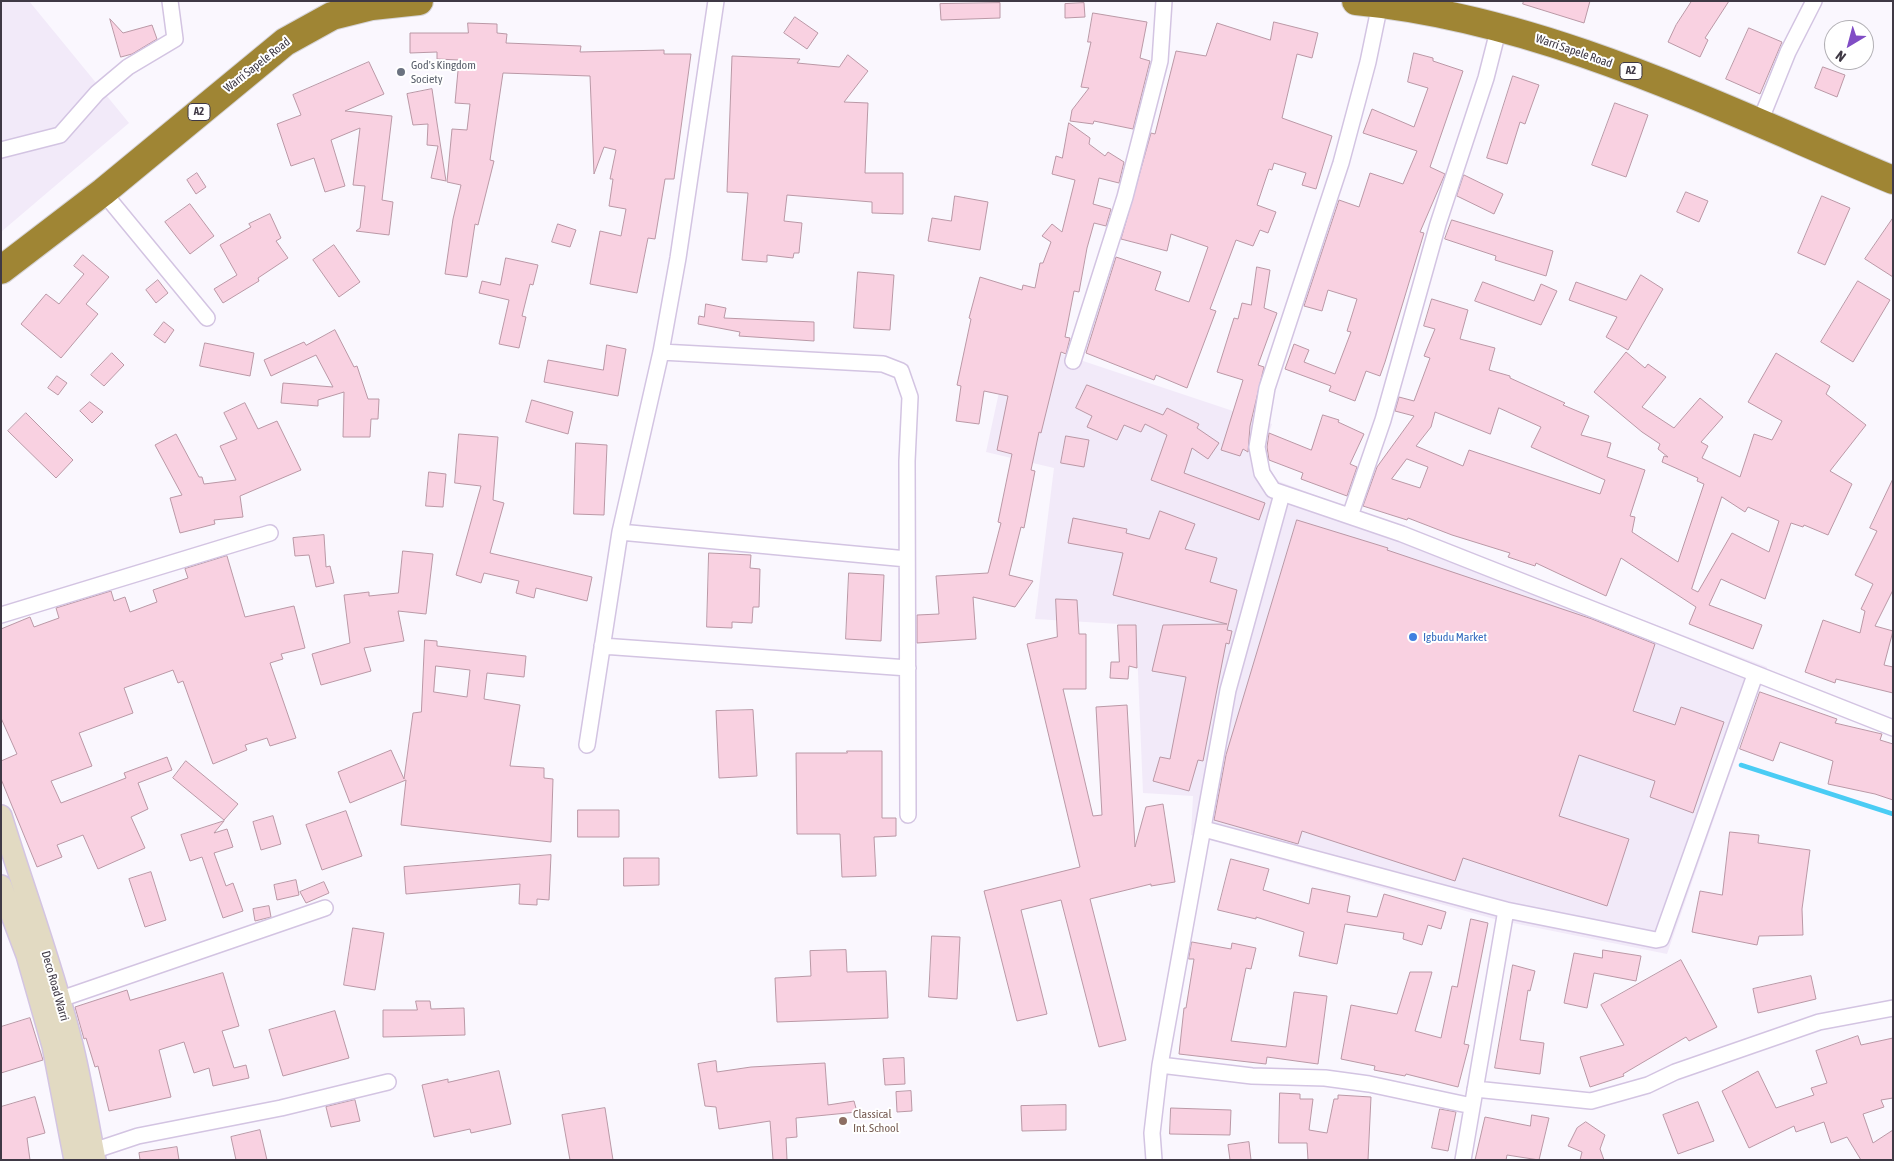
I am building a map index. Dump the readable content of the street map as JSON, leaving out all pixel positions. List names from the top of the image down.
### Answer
{
  "streets": {
    "highway": ["Warri Sapele Road", "A2"],
    "main road": ["Deco Road Warri"]
  },
  "places": ["God's Kingdom Society", "Igbudu Market", "Classical Int. School"],
  "north": "bottom left"
}
